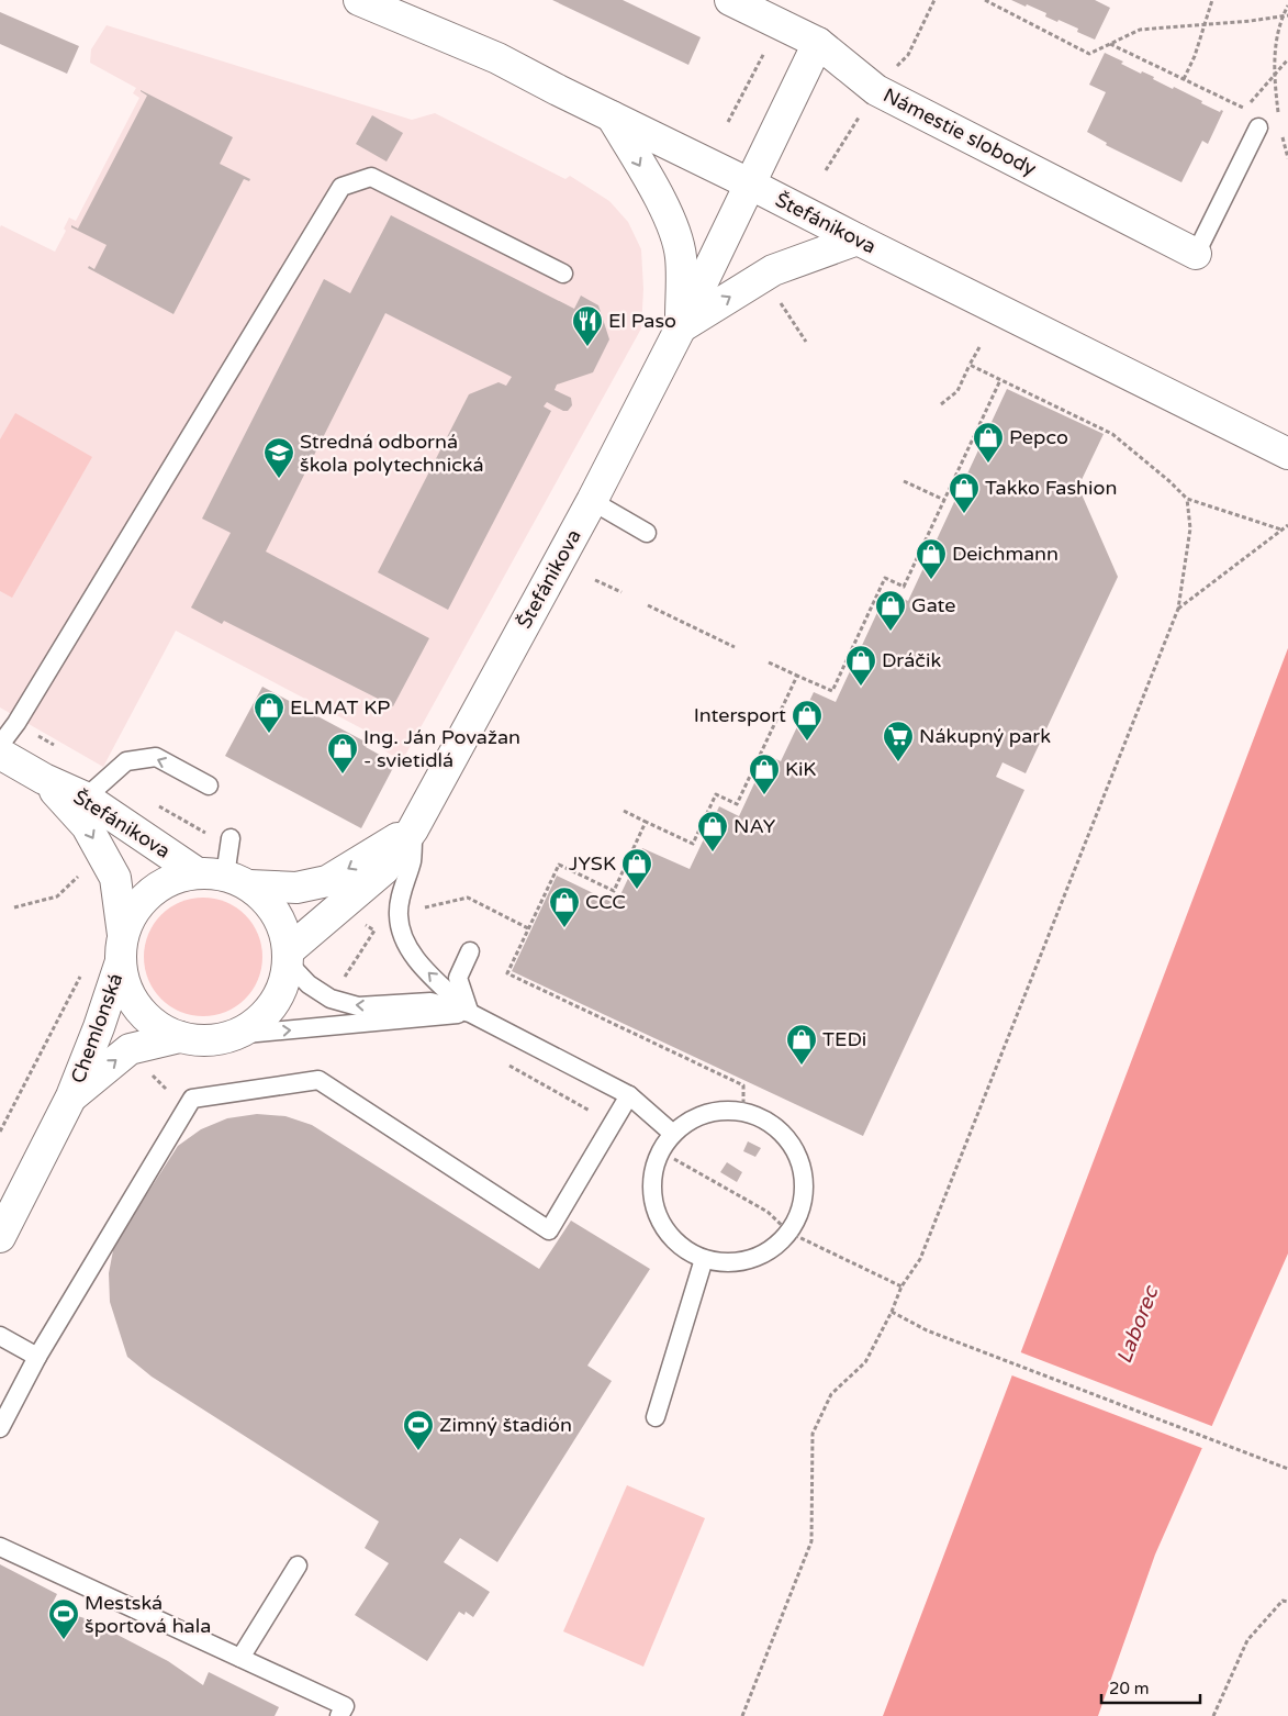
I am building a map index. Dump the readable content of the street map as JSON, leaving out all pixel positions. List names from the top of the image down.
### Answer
{
  "streets": {
    "street": ["Námestie slobody", "Štefánikova", "Chemlonská"]
  },
  "crossings": [
    ["Námestie slobody", "Štefánikova"],
    ["Štefánikova", "Chemlonská"]
  ],
  "water": ["Laborec"],
  "places": {
    "restaurant": ["El Paso"],
    "shop": [
      "Pepco",
      "Takko Fashion",
      "Deichmann",
      "Gate",
      "Dráčik",
      "ELMAT KP",
      "Intersport",
      "Ing. Ján Považan - svietidlá",
      "KiK",
      "NAY",
      "JYSK",
      "CCC",
      "TEDi"
    ],
    "school or university": ["Stredná odborná škola polytechnická"],
    "supermarket": ["Nákupný park"],
    "sports": ["Zimný štadión", "Mestská športová hala"]
  },
  "scale_bar": "20 m"
}
